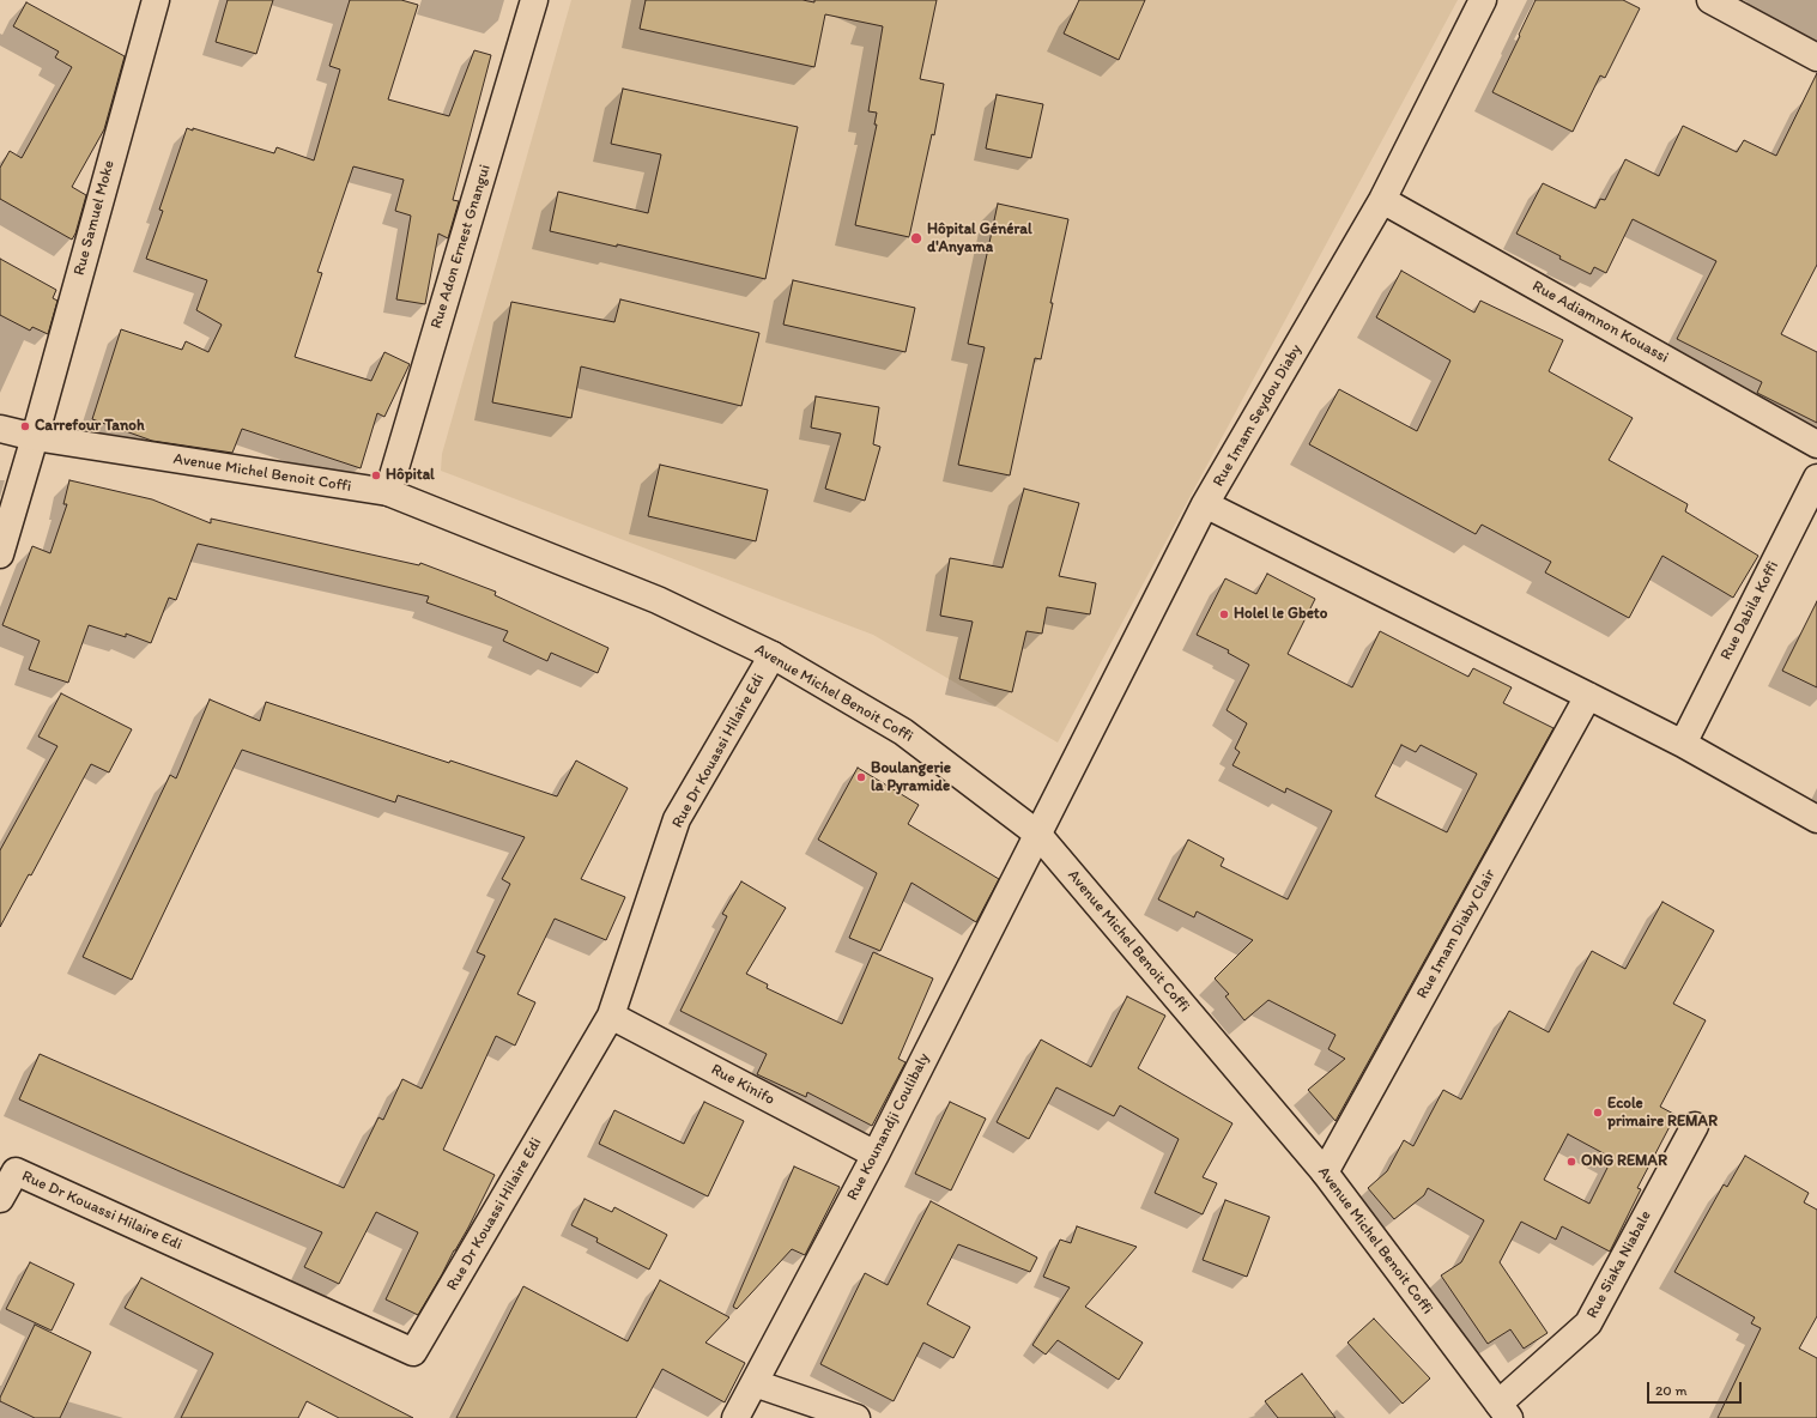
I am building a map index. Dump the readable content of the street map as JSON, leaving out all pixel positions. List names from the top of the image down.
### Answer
{
  "streets": {
    "street": [
      "Rue Samuel Moke",
      "Rue Adon Ernest Gnangui",
      "Rue Adiamnon Kouassi",
      "Rue Imam Seydou Diaby",
      "Avenue Michel Benoit Coffi",
      "Rue Dabila Koffi",
      "Rue Dr Kouassi Hilaire Edi",
      "Rue Imam Diaby Clair",
      "Rue Kinifo",
      "Rue Kounandji Coulibaly",
      "Rue Siaka Niabale"
    ]
  },
  "crossings": [
    ["Rue Samuel Moke", "Avenue Michel Benoit Coffi"],
    ["Rue Adon Ernest Gnangui", "Avenue Michel Benoit Coffi"],
    ["Rue Adiamnon Kouassi", "Rue Imam Seydou Diaby"],
    ["Rue Imam Seydou Diaby", "Avenue Michel Benoit Coffi"],
    ["Rue Imam Seydou Diaby", "Rue Kounandji Coulibaly"],
    ["Avenue Michel Benoit Coffi", "Rue Dr Kouassi Hilaire Edi"],
    ["Avenue Michel Benoit Coffi", "Rue Imam Diaby Clair"],
    ["Avenue Michel Benoit Coffi", "Rue Kounandji Coulibaly"],
    ["Avenue Michel Benoit Coffi", "Rue Siaka Niabale"],
    ["Rue Dr Kouassi Hilaire Edi", "Rue Kinifo"],
    ["Rue Kinifo", "Rue Kounandji Coulibaly"]
  ],
  "places": [
    "Hôpital Général d'Anyama",
    "Carrefour Tanoh",
    "Hôpital",
    "Holel le Gbeto",
    "Boulangerie la Pyramide",
    "Ecole primaire REMAR",
    "ONG REMAR"
  ],
  "scale_bar": "20 m"
}
